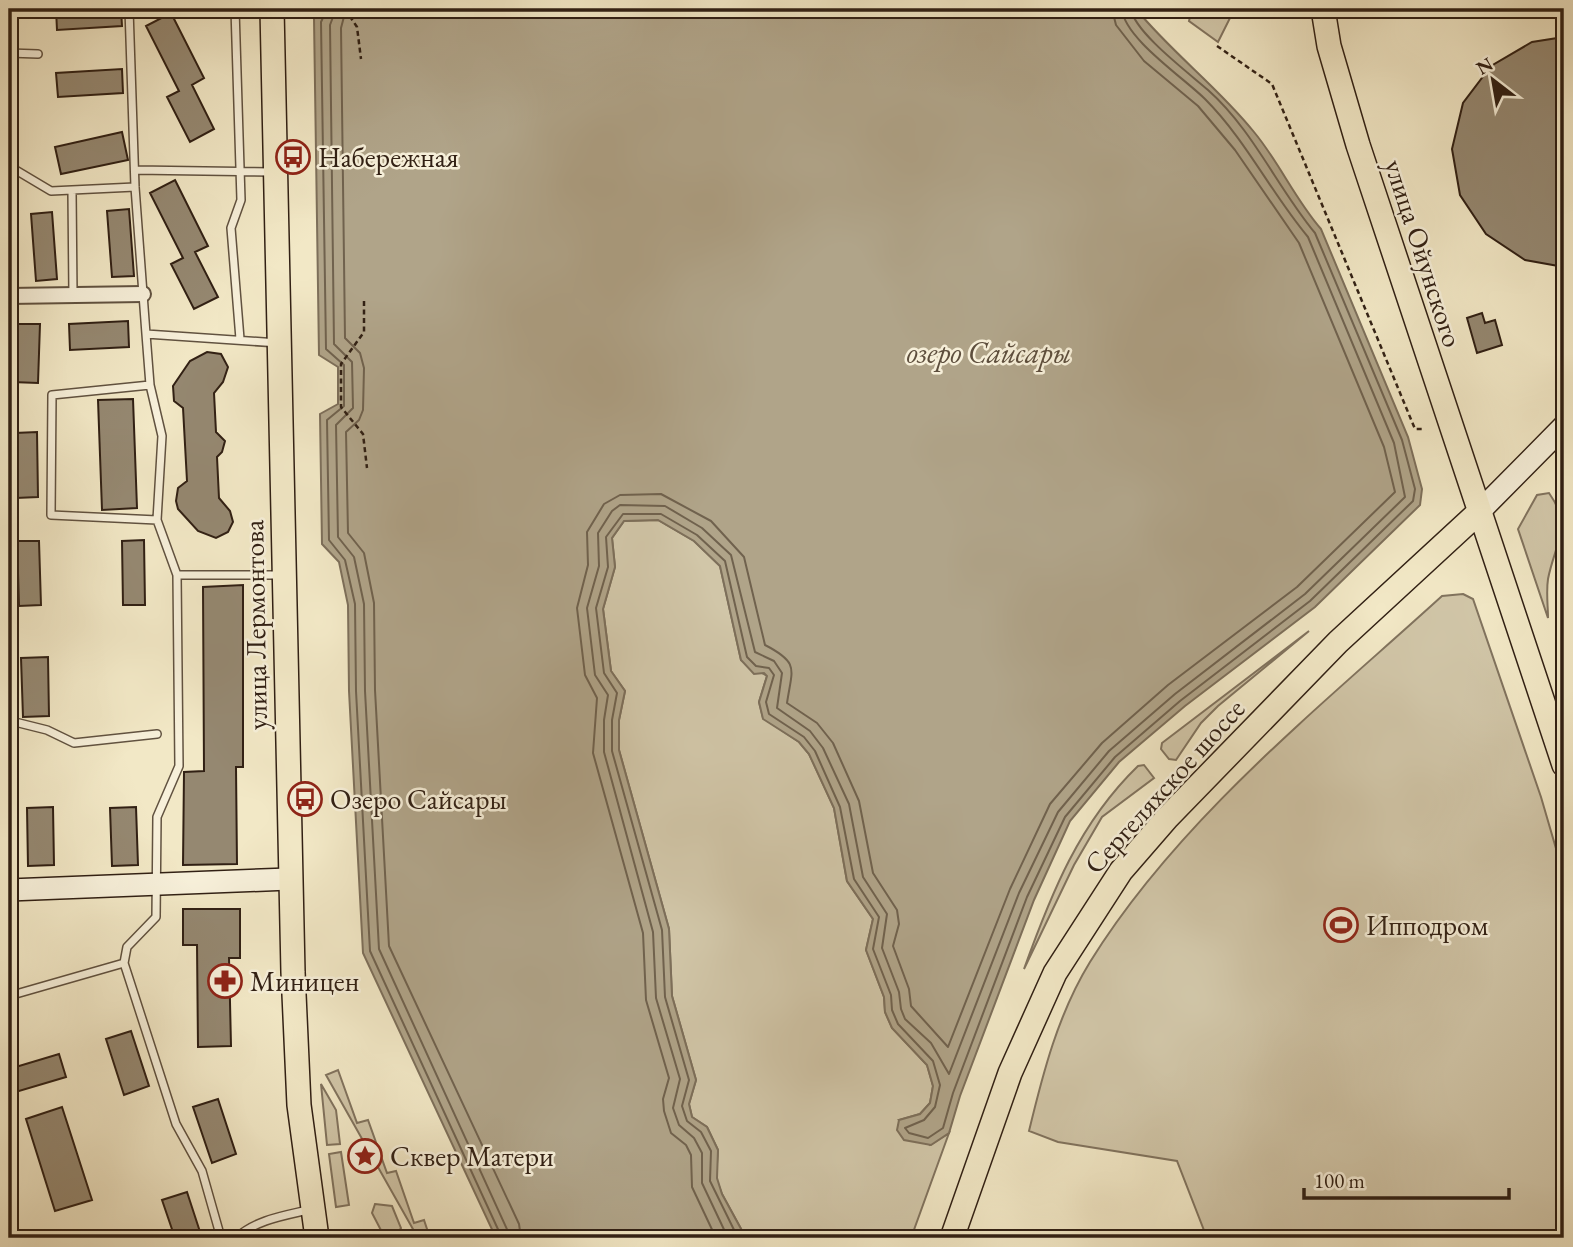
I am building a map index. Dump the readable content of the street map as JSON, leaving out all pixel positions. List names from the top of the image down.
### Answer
{
  "streets": {
    "main road": ["улица Ойунского", "улица Лермонтова", "Сергеляхское шоссе"]
  },
  "crossings": [
    ["улица Ойунского", "Сергеляхское шоссе"]
  ],
  "water": ["озеро Сайсары"],
  "places": {
    "bus stop": ["Набережная", "Озеро Сайсары"],
    "sports": ["Ипподром"],
    "pharmacy": ["Миницен"],
    "place": ["Сквер Матери"]
  },
  "scale_bar": "100 m",
  "north": "top left"
}
